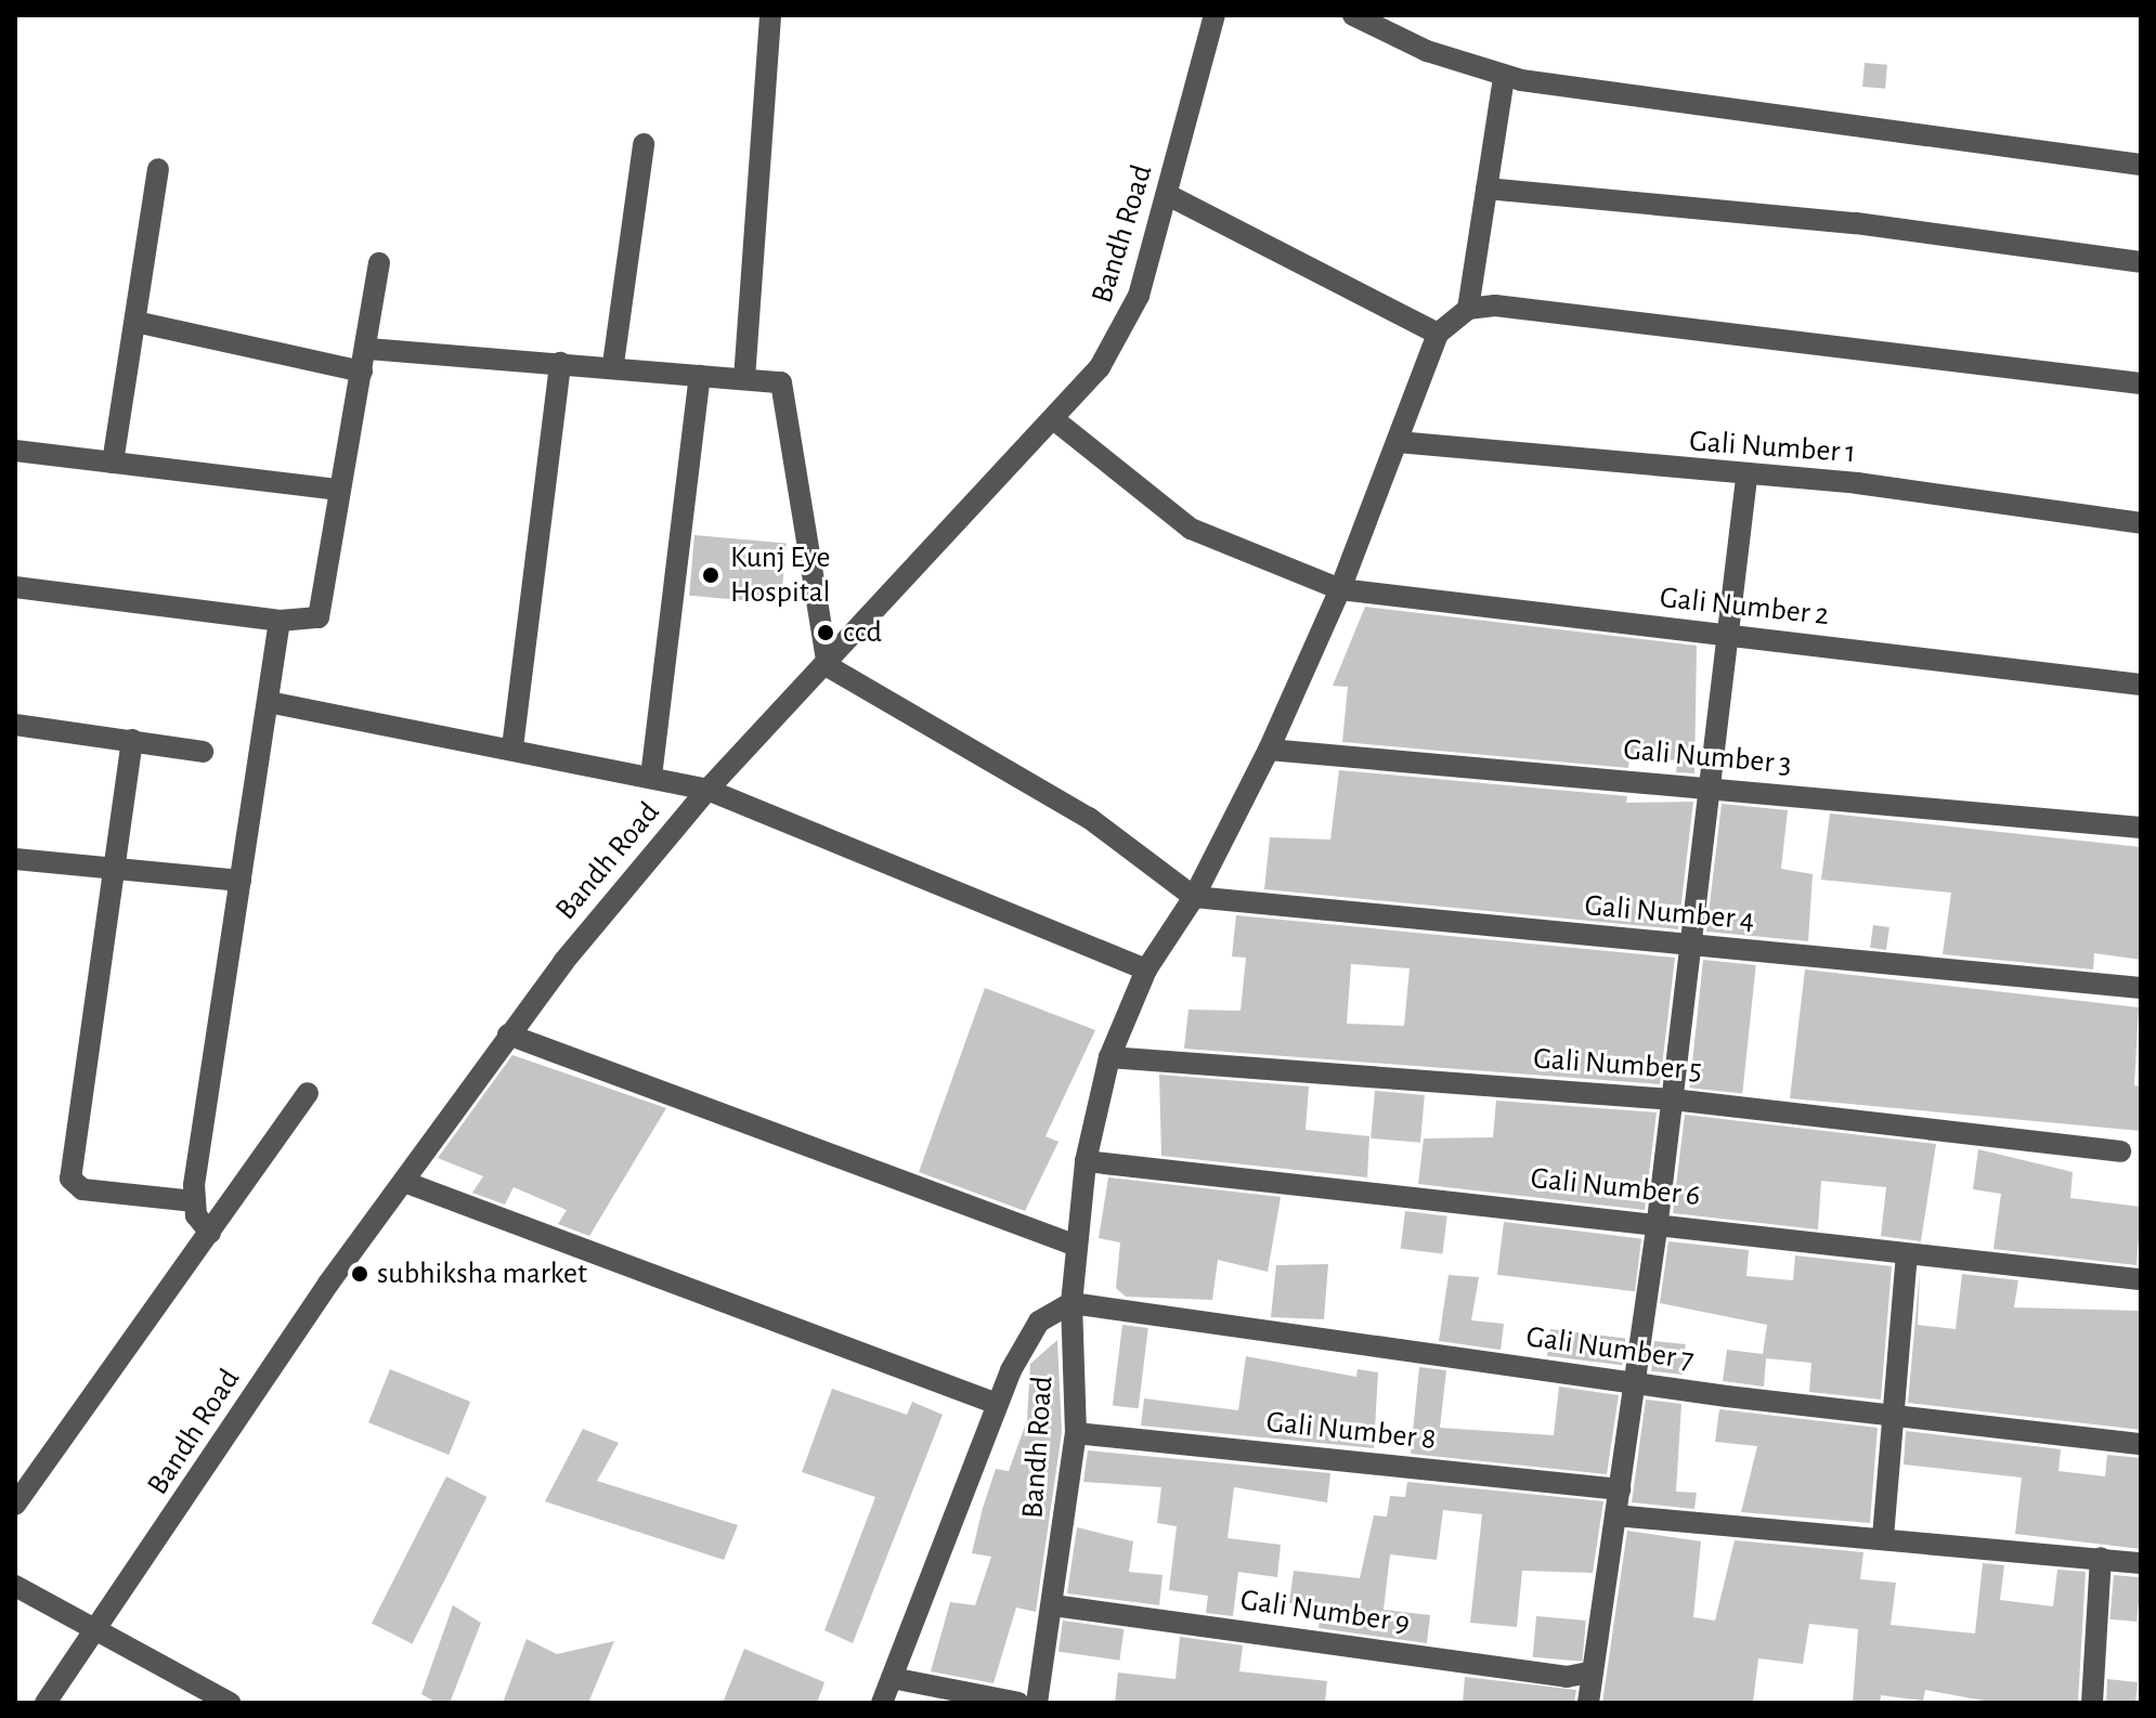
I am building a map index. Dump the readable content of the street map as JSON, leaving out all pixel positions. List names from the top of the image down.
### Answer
{
  "streets": {
    "street": [
      "Bandh Road",
      "Gali Number 1",
      "Gali Number 2",
      "Gali Number 3",
      "Gali Number 4",
      "Gali Number 5",
      "Gali Number 6",
      "Gali Number 7",
      "Gali Number 8",
      "Gali Number 9"
    ]
  },
  "crossings": [
    ["Bandh Road", "Gali Number 1"],
    ["Bandh Road", "Gali Number 2"],
    ["Bandh Road", "Gali Number 3"],
    ["Bandh Road", "Gali Number 4"],
    ["Bandh Road", "Gali Number 5"],
    ["Bandh Road", "Gali Number 6"],
    ["Bandh Road", "Gali Number 7"],
    ["Bandh Road", "Gali Number 8"],
    ["Bandh Road", "Gali Number 9"]
  ],
  "places": ["Kunj Eye Hospital", "ccd", "subhiksha market"]
}
